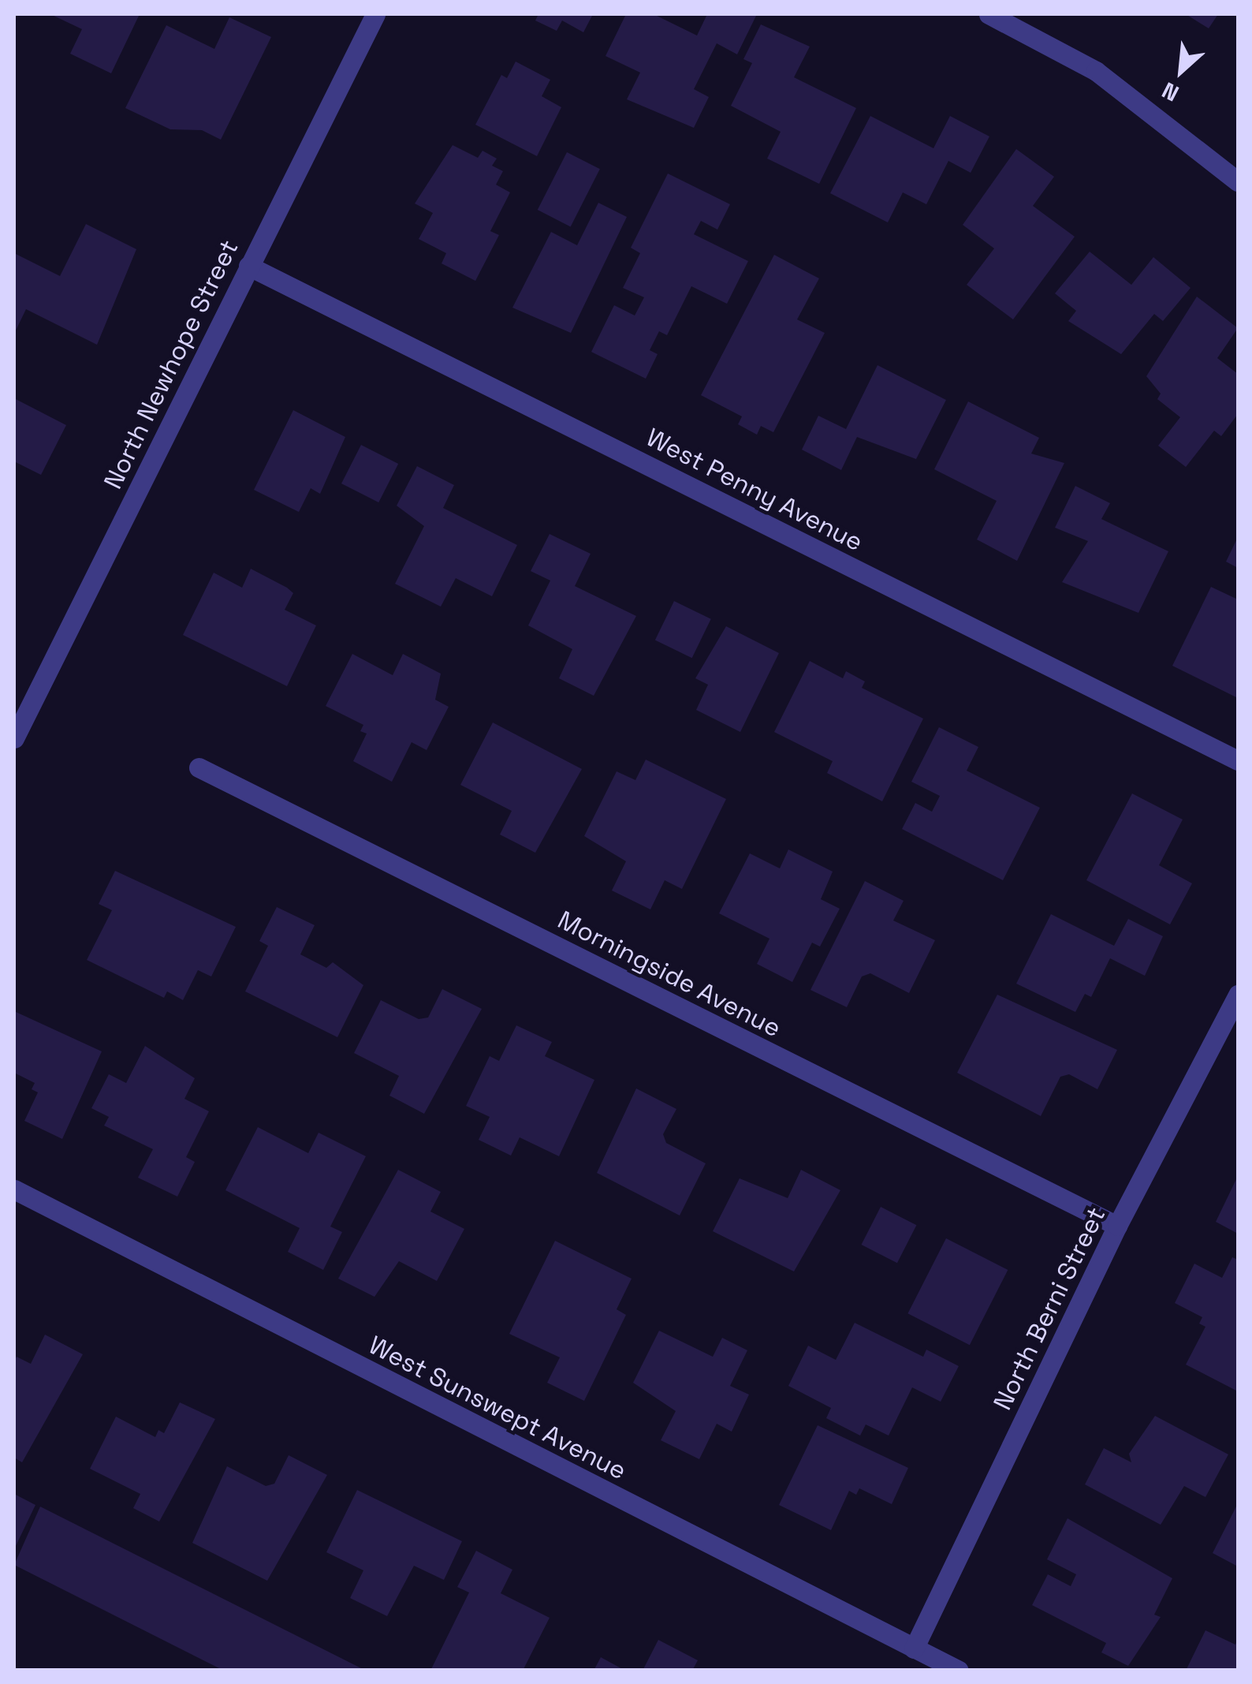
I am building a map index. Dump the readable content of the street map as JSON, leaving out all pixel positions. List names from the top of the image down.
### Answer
{
  "streets": {
    "street": [
      "North Newhope Street",
      "West Penny Avenue",
      "Morningside Avenue",
      "North Berni Street",
      "West Sunswept Avenue"
    ]
  },
  "crossings": [
    ["North Newhope Street", "West Penny Avenue"],
    ["Morningside Avenue", "North Berni Street"],
    ["North Berni Street", "West Sunswept Avenue"]
  ],
  "north": "bottom left"
}
